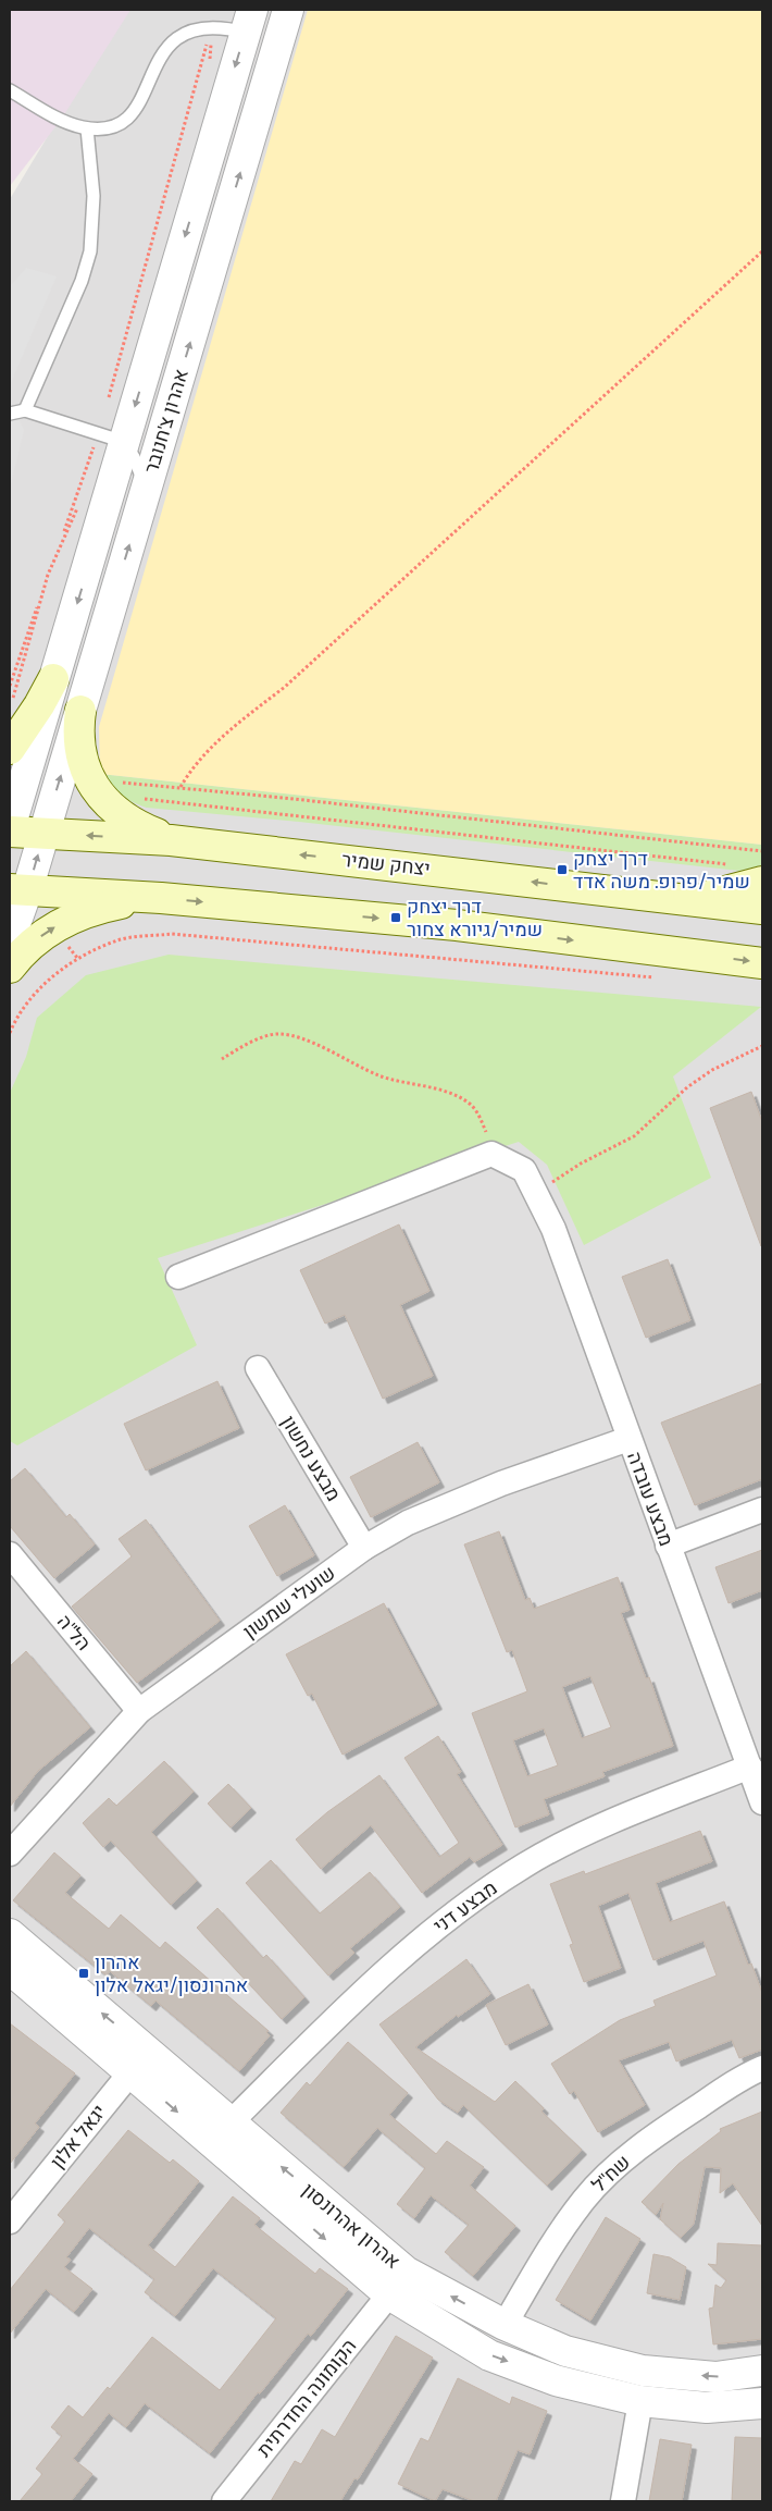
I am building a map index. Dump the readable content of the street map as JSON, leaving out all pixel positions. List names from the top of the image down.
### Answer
{
  "streets": {
    "main road": ["יצחק שמיר"],
    "street": [
      "אהרון צ'חנובר",
      "מבצע נחשון",
      "מבצע עובדה",
      "שועלי שמשון",
      "הל\"ה",
      "מבצע דני",
      "יגאל אלון",
      "שח\"ל",
      "אהרון אהרונסון",
      "הקומונה החדרתית"
    ]
  },
  "crossings": [
    ["אהרון צ'חנובר", "יצחק שמיר"],
    ["מבצע נחשון", "שועלי שמשון"],
    ["מבצע עובדה", "שועלי שמשון"],
    ["מבצע עובדה", "מבצע דני"],
    ["שועלי שמשון", "הל\"ה"],
    ["מבצע דני", "אהרון אהרונסון"],
    ["יגאל אלון", "אהרון אהרונסון"],
    ["שח\"ל", "אהרון אהרונסון"],
    ["אהרון אהרונסון", "הקומונה החדרתית"]
  ],
  "places": {
    "transit": ["דרך יצחק שמיר/פרופ. משה אדד", "דרך יצחק שמיר/גיורא צחור", "אהרון אהרונסון/יגאל אלון"]
  }
}
